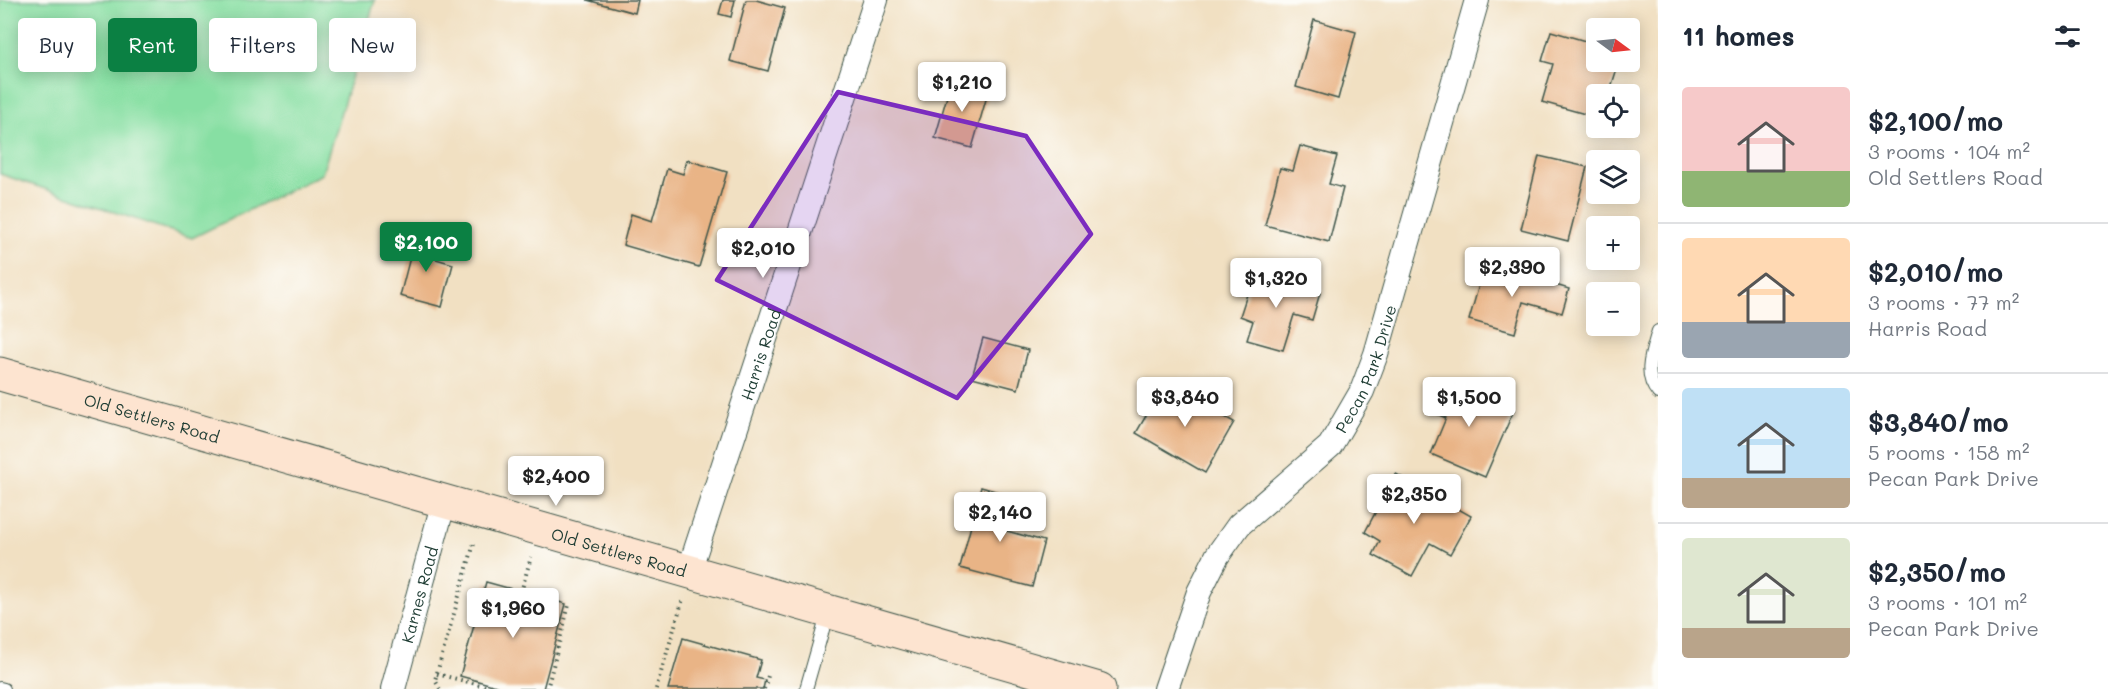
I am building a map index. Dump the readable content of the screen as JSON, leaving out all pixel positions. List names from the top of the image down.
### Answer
{
  "streets": {
    "main road": ["Old Settlers Road"],
    "street": ["Harris Road", "Pecan Park Drive", "Karnes Road"]
  },
  "crossings": [
    ["Harris Road", "Old Settlers Road"],
    ["Old Settlers Road", "Karnes Road"]
  ],
  "north": "right",
  "page": {
    "heading": "11 homes",
    "map_buttons": ["+", "−"],
    "chip": [
      "Buy",
      "Rent",
      "Filters",
      "New"
    ],
    "price": [
      "$1,210",
      "$2,100",
      "$2,010",
      "$2,390",
      "$1,320",
      "$3,840",
      "$1,500",
      "$2,400",
      "$2,350",
      "$2,140",
      "$1,960"
    ],
    "list": [
      {
        "name": "$2,100/mo",
        "note": "3 rooms · 104 m² · Old Settlers Road"
      },
      {
        "name": "$2,010/mo",
        "note": "3 rooms · 77 m² · Harris Road"
      },
      {
        "name": "$3,840/mo",
        "note": "5 rooms · 158 m² · Pecan Park Drive"
      },
      {
        "name": "$2,350/mo",
        "note": "3 rooms · 101 m² · Pecan Park Drive"
      }
    ]
  }
}
